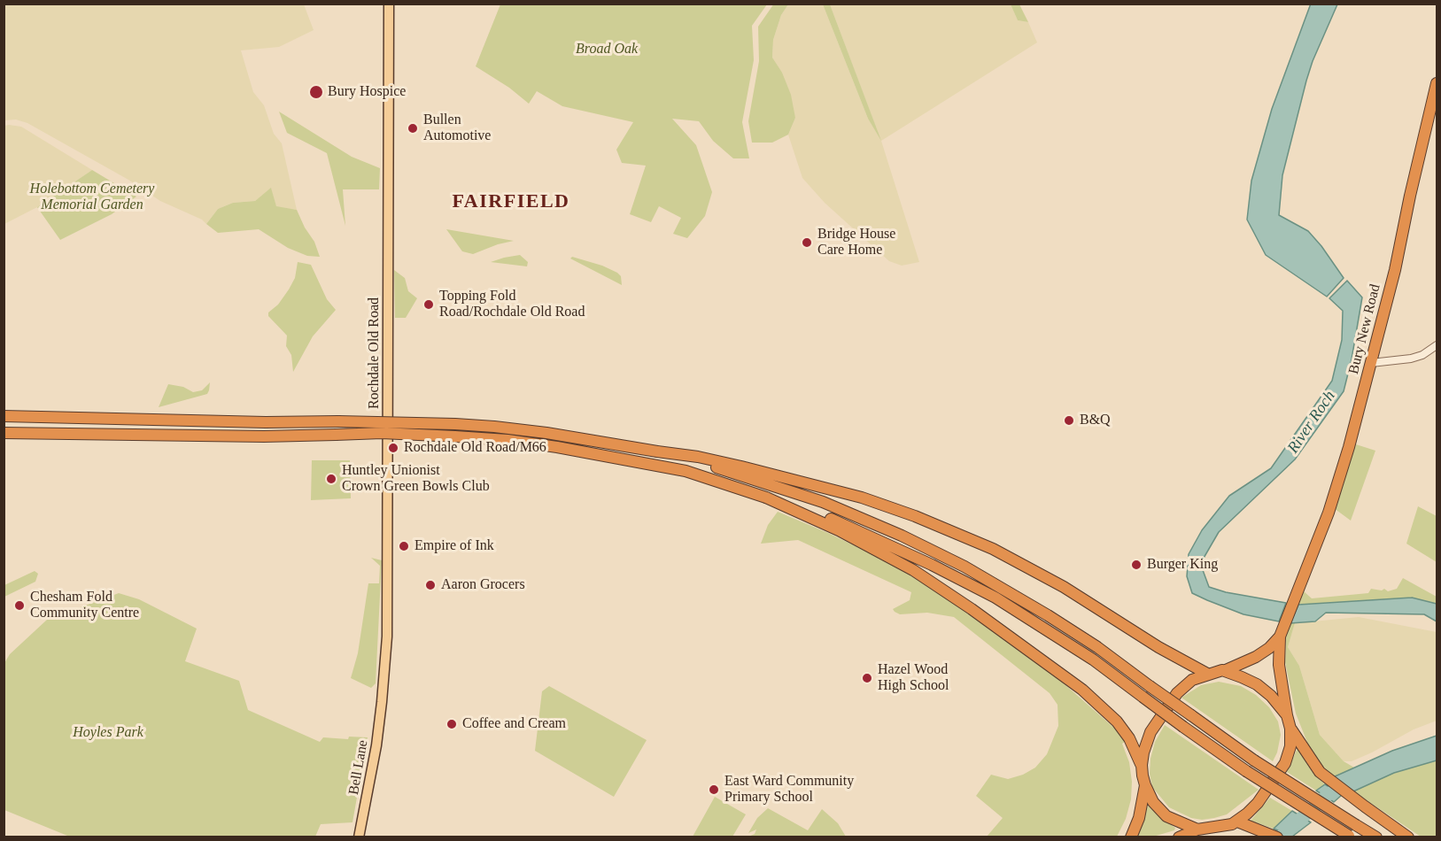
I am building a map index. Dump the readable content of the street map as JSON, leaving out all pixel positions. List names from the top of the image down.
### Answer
{
  "streets": {
    "highway": ["Bury New Road"],
    "main road": ["Rochdale Old Road", "Bell Lane"]
  },
  "crossings": [
    ["Rochdale Old Road", "Bell Lane"]
  ],
  "districts": ["FAIRFIELD"],
  "water": ["River Roch"],
  "parks": ["Broad Oak", "Holebottom Cemetery Memorial Garden", "Hoyles Park"],
  "places": [
    "Bury Hospice",
    "Bullen Automotive",
    "Bridge House Care Home",
    "Topping Fold Road/Rochdale Old Road",
    "B&Q",
    "Rochdale Old Road/M66",
    "Huntley Unionist Crown Green Bowls Club",
    "Empire of Ink",
    "Burger King",
    "Aaron Grocers",
    "Chesham Fold Community Centre",
    "Hazel Wood High School",
    "Coffee and Cream",
    "East Ward Community Primary School"
  ]
}
